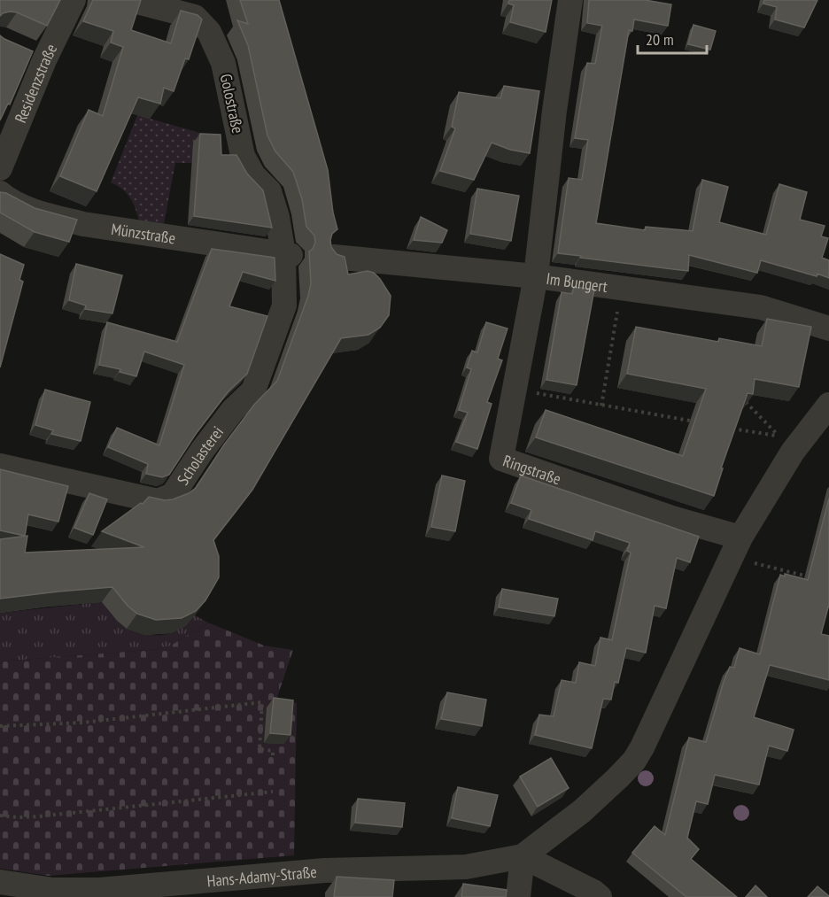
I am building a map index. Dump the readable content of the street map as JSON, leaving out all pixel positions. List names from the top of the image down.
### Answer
{
  "streets": {
    "street": [
      "Residenzstraße",
      "Golostraße",
      "Münzstraße",
      "Im Bungert",
      "Scholasterei",
      "Ringstraße",
      "Hans-Adamy-Straße"
    ]
  },
  "crossings": [
    ["Golostraße", "Münzstraße"],
    ["Golostraße", "Scholasterei"],
    ["Münzstraße", "Scholasterei"],
    ["Im Bungert", "Ringstraße"]
  ],
  "scale_bar": "20 m"
}
